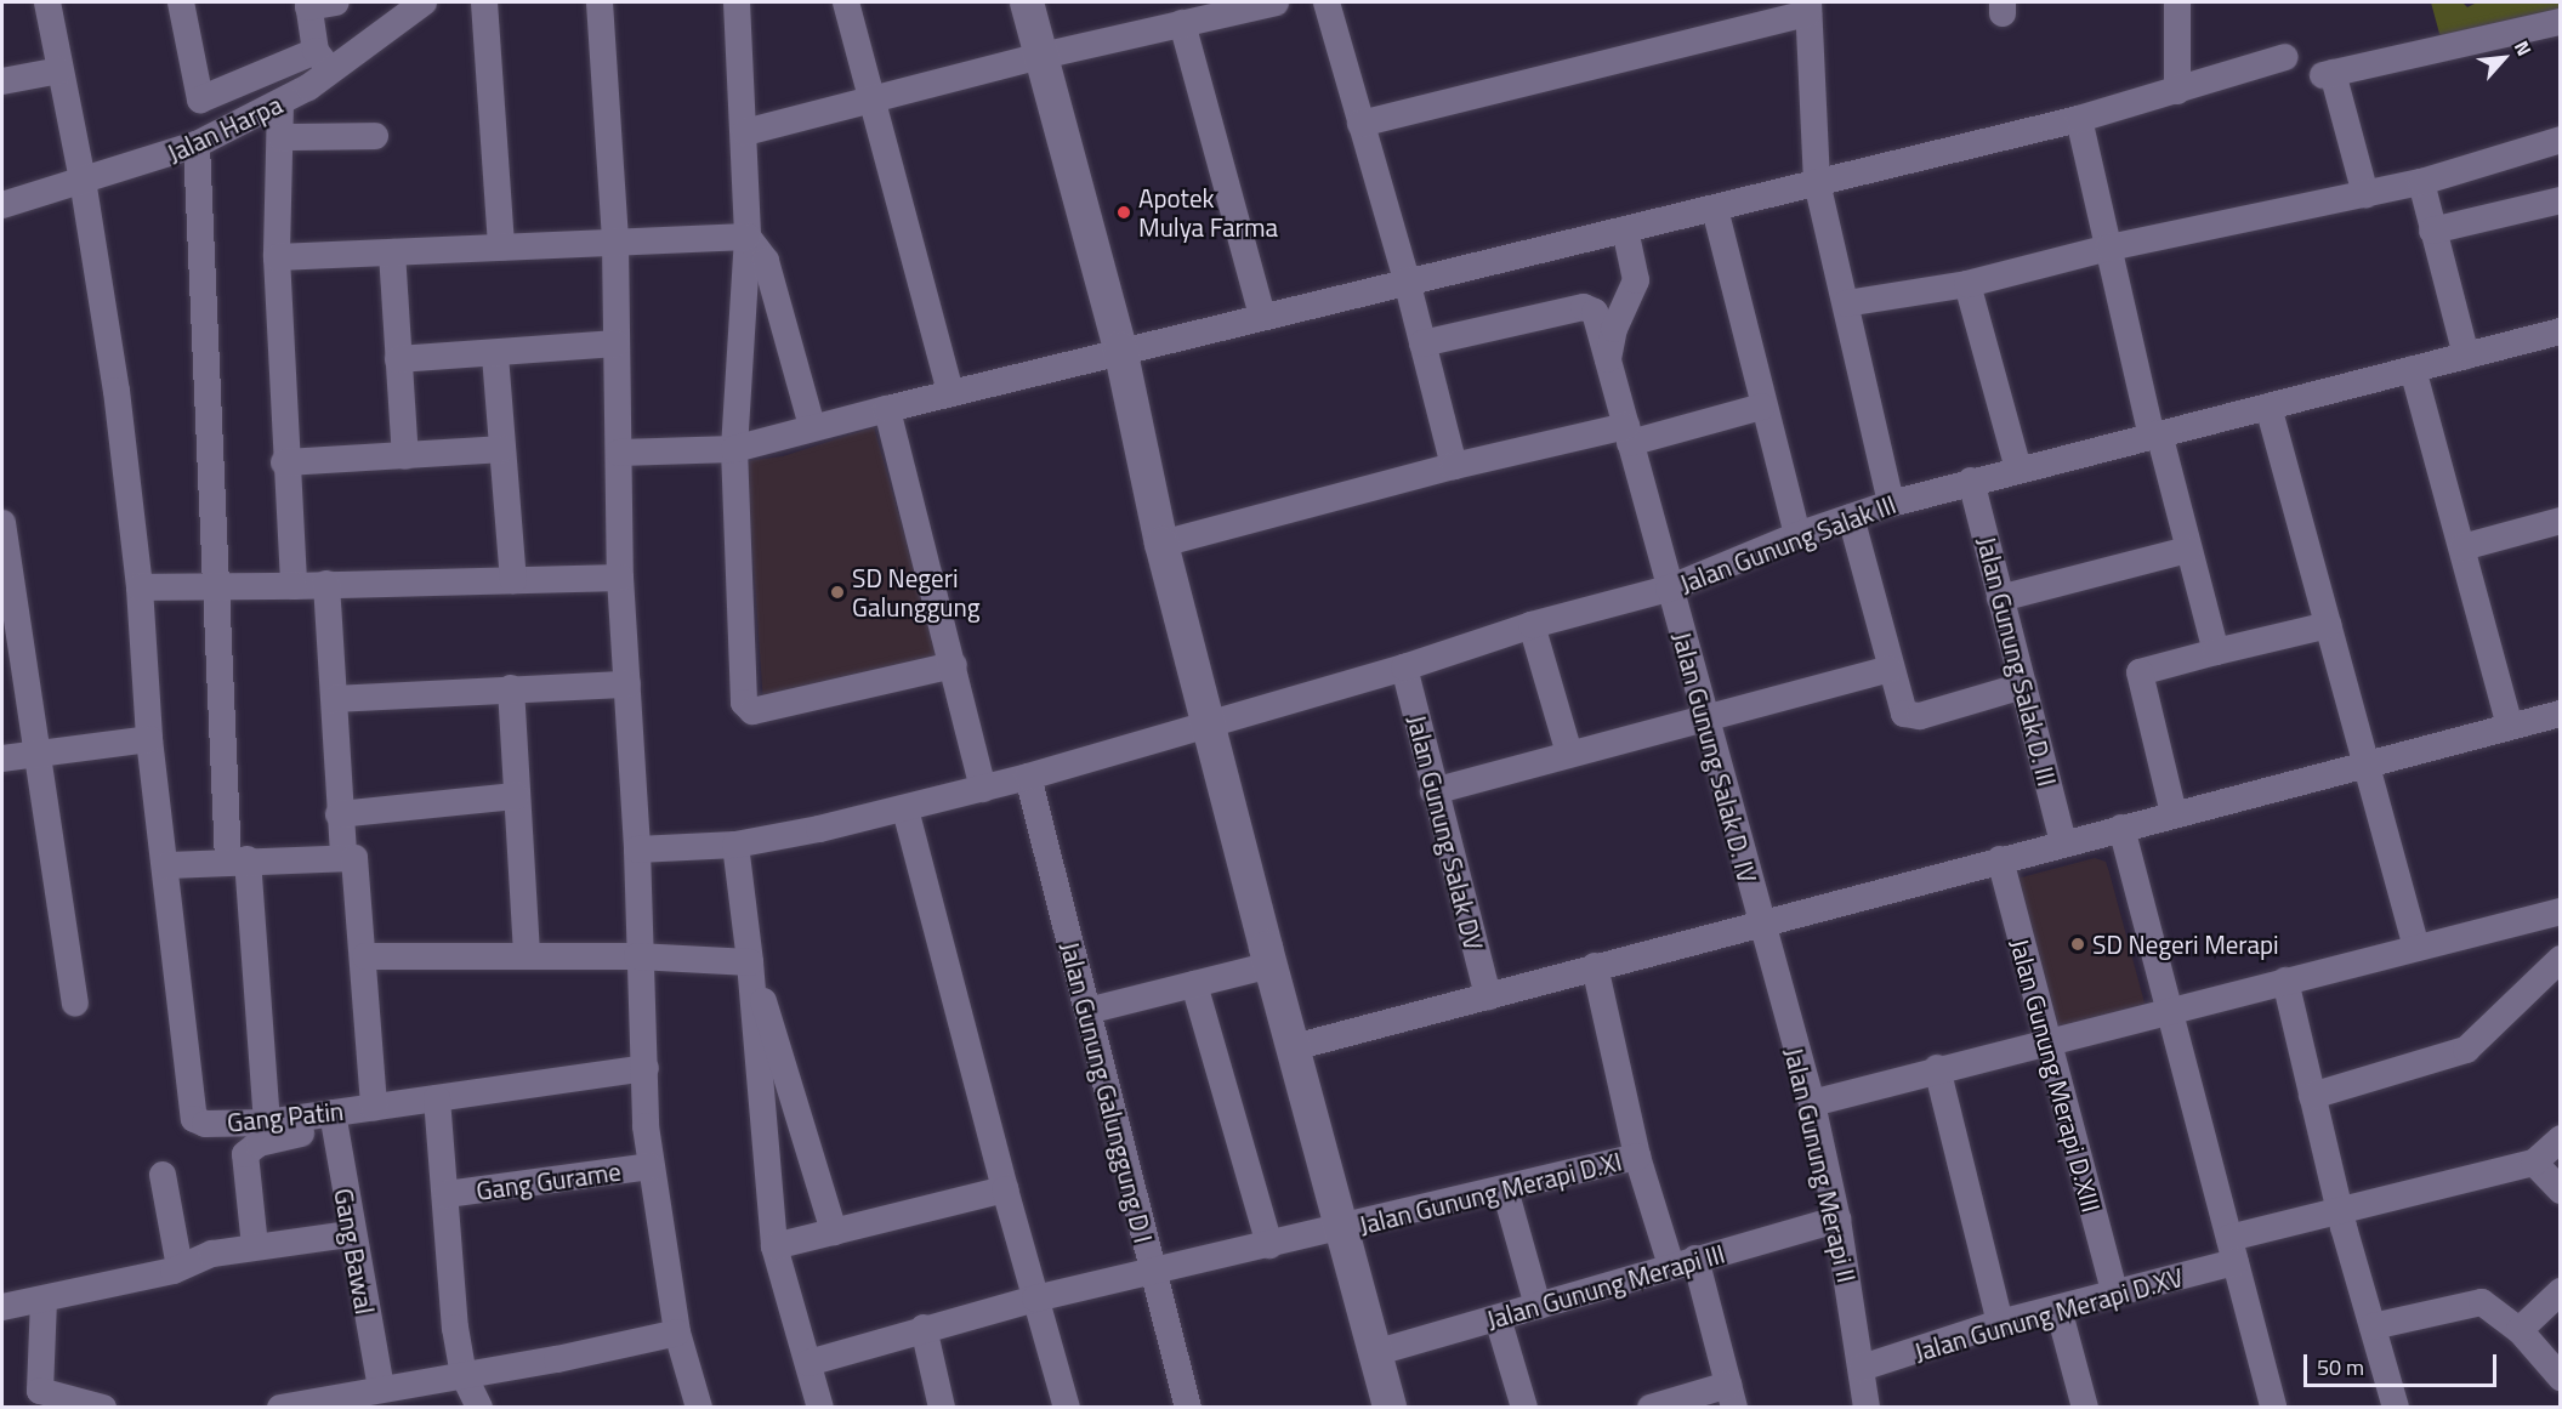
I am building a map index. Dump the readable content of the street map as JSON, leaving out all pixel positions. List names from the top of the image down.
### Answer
{
  "streets": {
    "street": [
      "Jalan Harpa",
      "Jalan Gunung Salak III",
      "Jalan Gunung Salak D. III",
      "Jalan Gunung Salak D. IV",
      "Jalan Gunung Salak DV",
      "Jalan Gunung Merapi D.XIII",
      "Jalan Gunung Galunggung D I",
      "Gang Patin",
      "Jalan Gunung Merapi II",
      "Gang Gurame",
      "Jalan Gunung Merapi D.XI",
      "Gang Bawal",
      "Jalan Gunung Merapi III",
      "Jalan Gunung Merapi D.XV"
    ]
  },
  "crossings": [
    ["Jalan Gunung Salak III", "Jalan Gunung Salak D. III"],
    ["Jalan Gunung Salak III", "Jalan Gunung Salak D. IV"],
    ["Jalan Gunung Salak III", "Jalan Gunung Salak DV"],
    ["Jalan Gunung Salak III", "Jalan Gunung Galunggung D I"],
    ["Jalan Gunung Salak D. IV", "Jalan Gunung Merapi II"],
    ["Jalan Gunung Merapi D.XIII", "Jalan Gunung Merapi D.XV"],
    ["Jalan Gunung Galunggung D I", "Jalan Gunung Merapi D.XI"],
    ["Gang Patin", "Gang Bawal"],
    ["Jalan Gunung Merapi II", "Jalan Gunung Merapi III"],
    ["Jalan Gunung Merapi II", "Jalan Gunung Merapi D.XV"]
  ],
  "places": ["Apotek Mulya Farma", "SD Negeri Galunggung", "SD Negeri Merapi"],
  "scale_bar": "50 m",
  "north": "top right"
}
